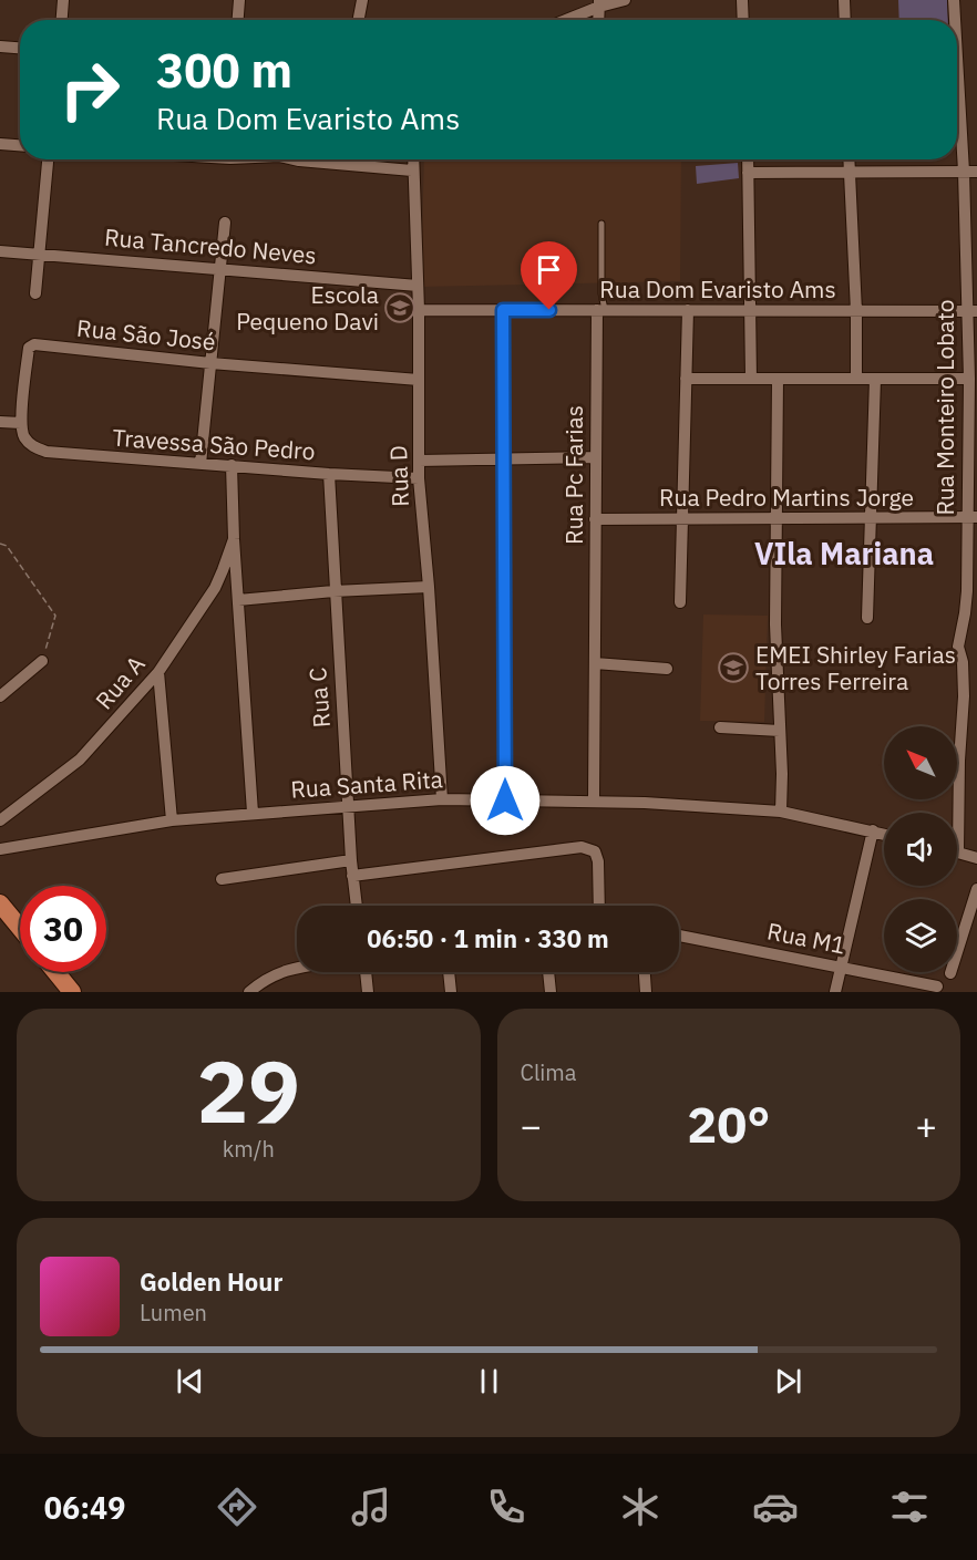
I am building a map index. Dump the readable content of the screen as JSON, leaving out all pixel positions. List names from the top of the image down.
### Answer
{
  "streets": {
    "street": [
      "Rua Tancredo Neves",
      "Rua Dom Evaristo Ams",
      "Rua São José",
      "Rua Monteiro Lobato",
      "Travessa São Pedro",
      "Rua Pc Farias",
      "Rua D",
      "Rua Pedro Martins Jorge",
      "Rua A",
      "Rua C",
      "Rua Santa Rita",
      "Rua M1"
    ]
  },
  "crossings": [
    ["Rua Tancredo Neves", "Rua D"],
    ["Rua Dom Evaristo Ams", "Rua Monteiro Lobato"],
    ["Rua Dom Evaristo Ams", "Rua Pc Farias"],
    ["Rua Dom Evaristo Ams", "Rua D"],
    ["Rua São José", "Travessa São Pedro"],
    ["Rua São José", "Rua D"],
    ["Rua Monteiro Lobato", "Rua Pedro Martins Jorge"],
    ["Travessa São Pedro", "Rua D"],
    ["Travessa São Pedro", "Rua A"],
    ["Travessa São Pedro", "Rua C"],
    ["Rua Pc Farias", "Rua Pedro Martins Jorge"],
    ["Rua Pc Farias", "Rua Santa Rita"],
    ["Rua D", "Rua Santa Rita"],
    ["Rua A", "Rua Santa Rita"],
    ["Rua C", "Rua Santa Rita"]
  ],
  "districts": ["VIla Mariana"],
  "places": {
    "school or university": ["Escola Pequeno Davi", "EMEI Shirley Farias Torres Ferreira"]
  },
  "north": "top left",
  "page": {
    "turn": ["300 m", "Rua Dom Evaristo Ams"],
    "limit": "30",
    "trip": "06:50 · 1 min · 330 m",
    "tile": [
      ["29", "km/h"],
      "Clima"
    ],
    "heat": ["−", "20°", "+"],
    "song": ["Golden Hour", "Lumen"],
    "tabs": "06:49"
  }
}
